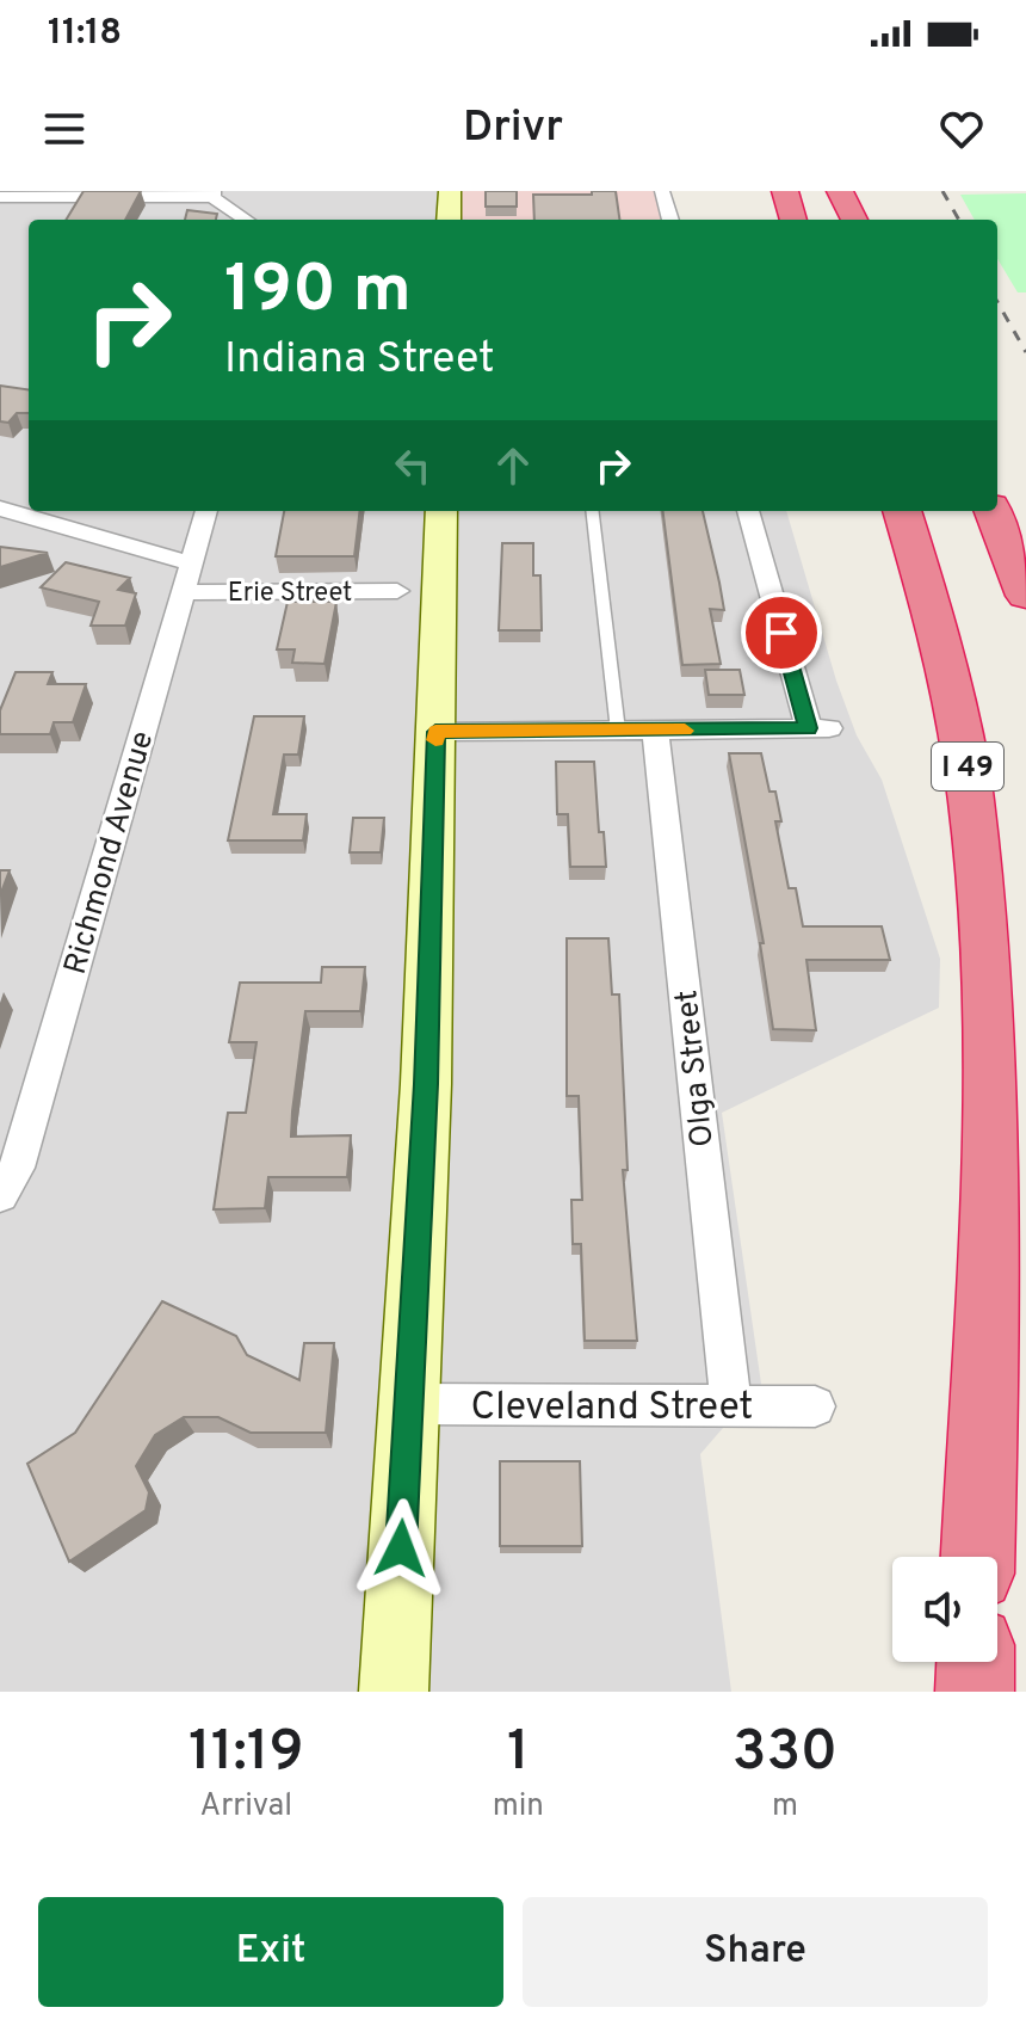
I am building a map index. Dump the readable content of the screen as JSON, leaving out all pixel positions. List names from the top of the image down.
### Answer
{
  "streets": {
    "highway": ["I 49"],
    "street": [
      "Erie Street",
      "Richmond Avenue",
      "Olga Street",
      "Cleveland Street"
    ]
  },
  "crossings": [
    ["Erie Street", "Richmond Avenue"],
    ["Olga Street", "Cleveland Street"]
  ],
  "page": {
    "status": "11:18",
    "header": "Drivr",
    "turn": ["190 m", "Indiana Street"],
    "eta": [
      "11:19",
      "Arrival",
      "1",
      "min",
      "330",
      "m"
    ],
    "buttons": ["Exit", "Share"]
  }
}
